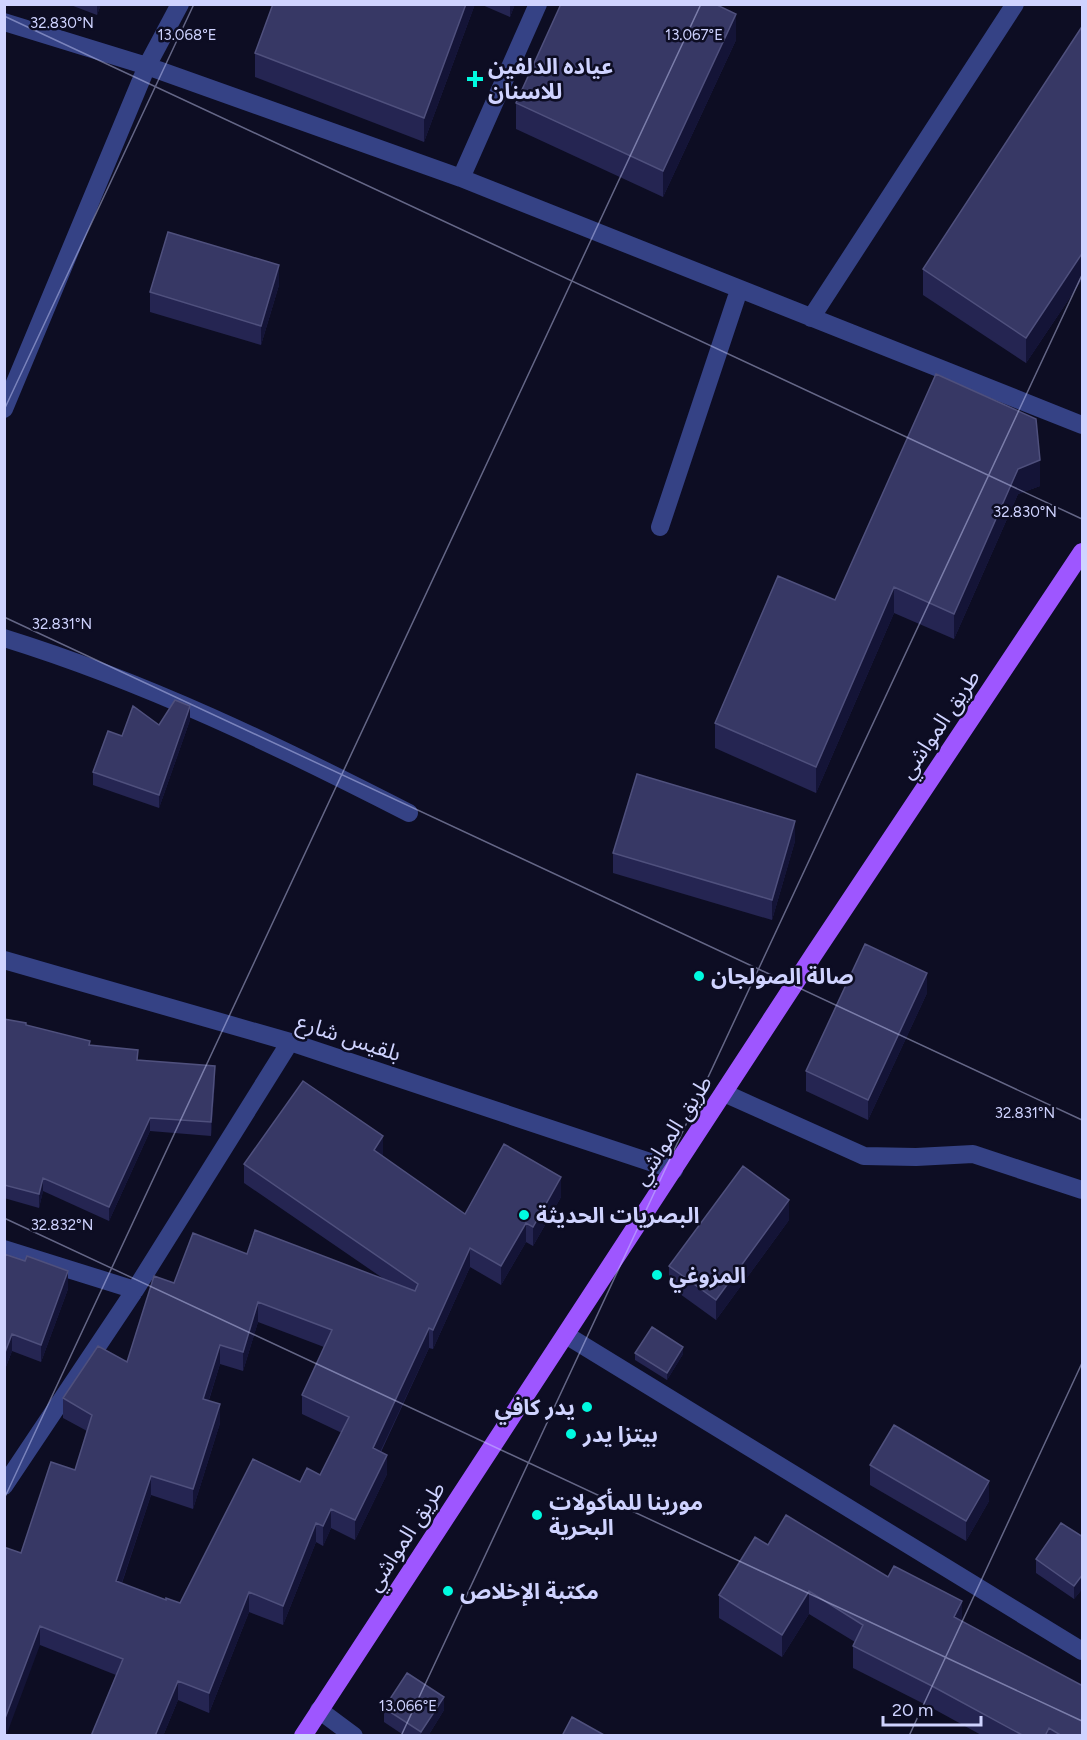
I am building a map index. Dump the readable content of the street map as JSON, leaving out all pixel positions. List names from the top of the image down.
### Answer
{
  "streets": {
    "main road": ["طريق المواشي"],
    "street": ["بلقيس شارع"]
  },
  "crossings": [
    ["طريق المواشي", "بلقيس شارع"]
  ],
  "places": {
    "health": ["عياده الدلفين للاسنان"],
    "other": [
      "صالة الصولجان",
      "البصريات الحديثة",
      "المزوغي",
      "يدر كافي",
      "بيتزا يدر",
      "مورينا للمأكولات البحرية",
      "مكتبة الإخلاص"
    ]
  },
  "scale_bar": "20 m",
  "coordinates": [
    "32.830°N",
    "13.068°E",
    "13.067°E",
    "32.831°N",
    "32.832°N",
    "13.066°E"
  ]
}
